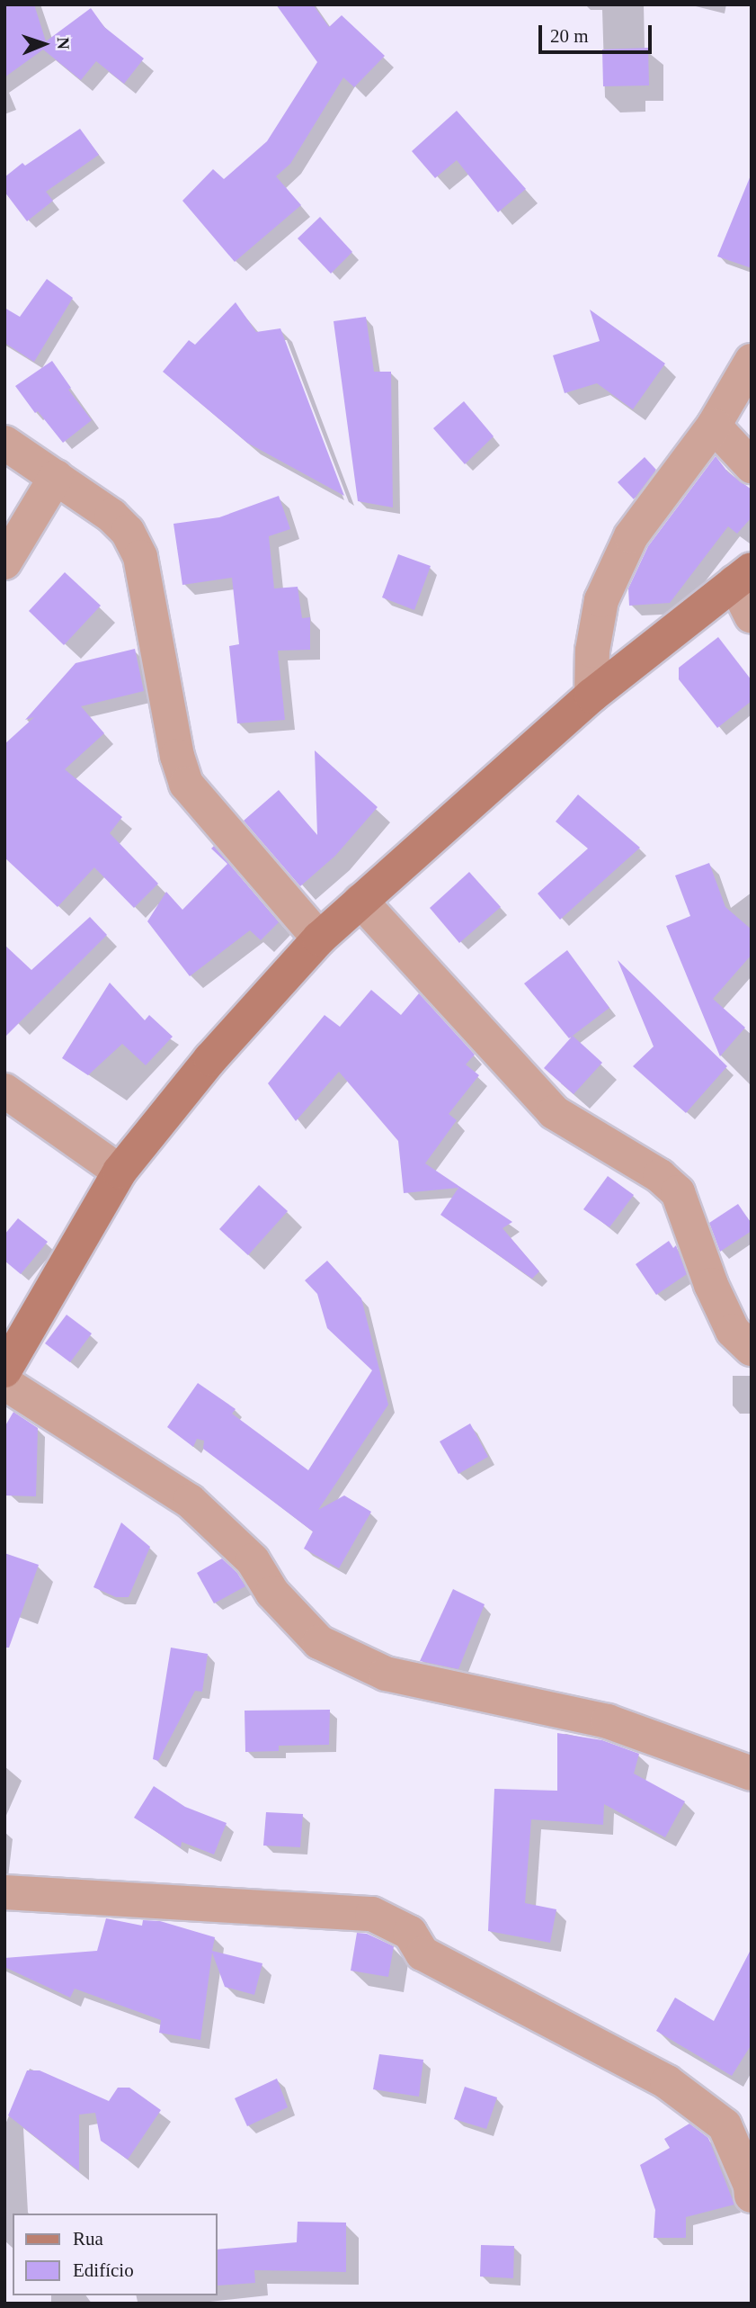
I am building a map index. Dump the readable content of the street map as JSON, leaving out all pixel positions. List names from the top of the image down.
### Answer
{
  "legend": ["Rua", "Edifício"],
  "scale_bar": "20 m",
  "north": "right"
}
